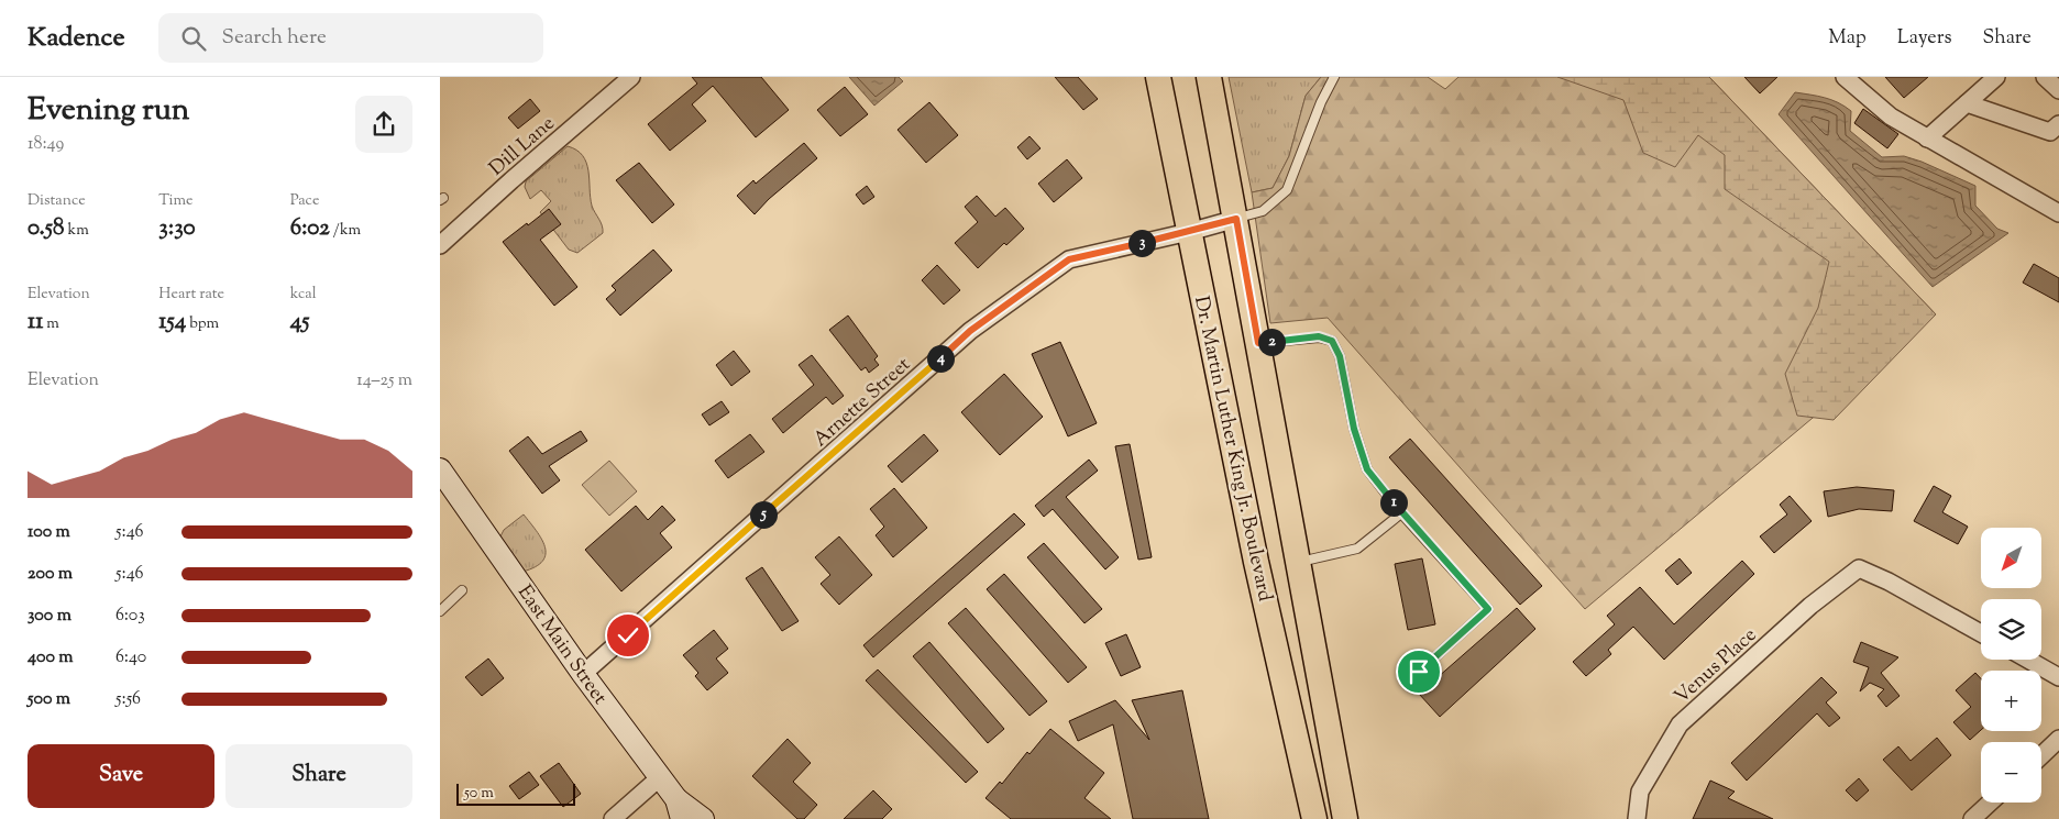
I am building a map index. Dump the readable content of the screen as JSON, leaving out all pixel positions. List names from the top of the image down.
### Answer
{
  "streets": {
    "main road": ["Dr. Martin Luther King Jr. Boulevard"],
    "street": [
      "Dill Lane",
      "Arnette Street",
      "East Main Street",
      "Venus Place"
    ]
  },
  "crossings": [
    ["Arnette Street", "Dr. Martin Luther King Jr. Boulevard"],
    ["Arnette Street", "East Main Street"]
  ],
  "scale_bar": "50 m",
  "north": "bottom left",
  "page": {
    "header": "Kadence",
    "search": "Search here",
    "nav": ["Map", "Layers", "Share"],
    "heading": ["Evening run", "18:49"],
    "stats": [
      ["Distance", "0.58 km"],
      ["Time", "3:30"],
      ["Pace", "6:02 /km"],
      ["Elevation", "11 m"],
      ["Heart rate", "154 bpm"],
      ["kcal", "45"]
    ],
    "pins": [
      "3",
      "2",
      "4",
      "1",
      "5"
    ],
    "chart": ["Elevation", "14–25 m"],
    "list": [
      {
        "name": "100 m",
        "note": "5:46"
      },
      {
        "name": "200 m",
        "note": "5:46"
      },
      {
        "name": "300 m",
        "note": "6:03"
      },
      {
        "name": "400 m",
        "note": "6:40"
      },
      {
        "name": "500 m",
        "note": "5:56"
      }
    ],
    "map_buttons": ["+", "−"],
    "buttons": ["Save", "Share"],
    "scale": "50 m"
  }
}
